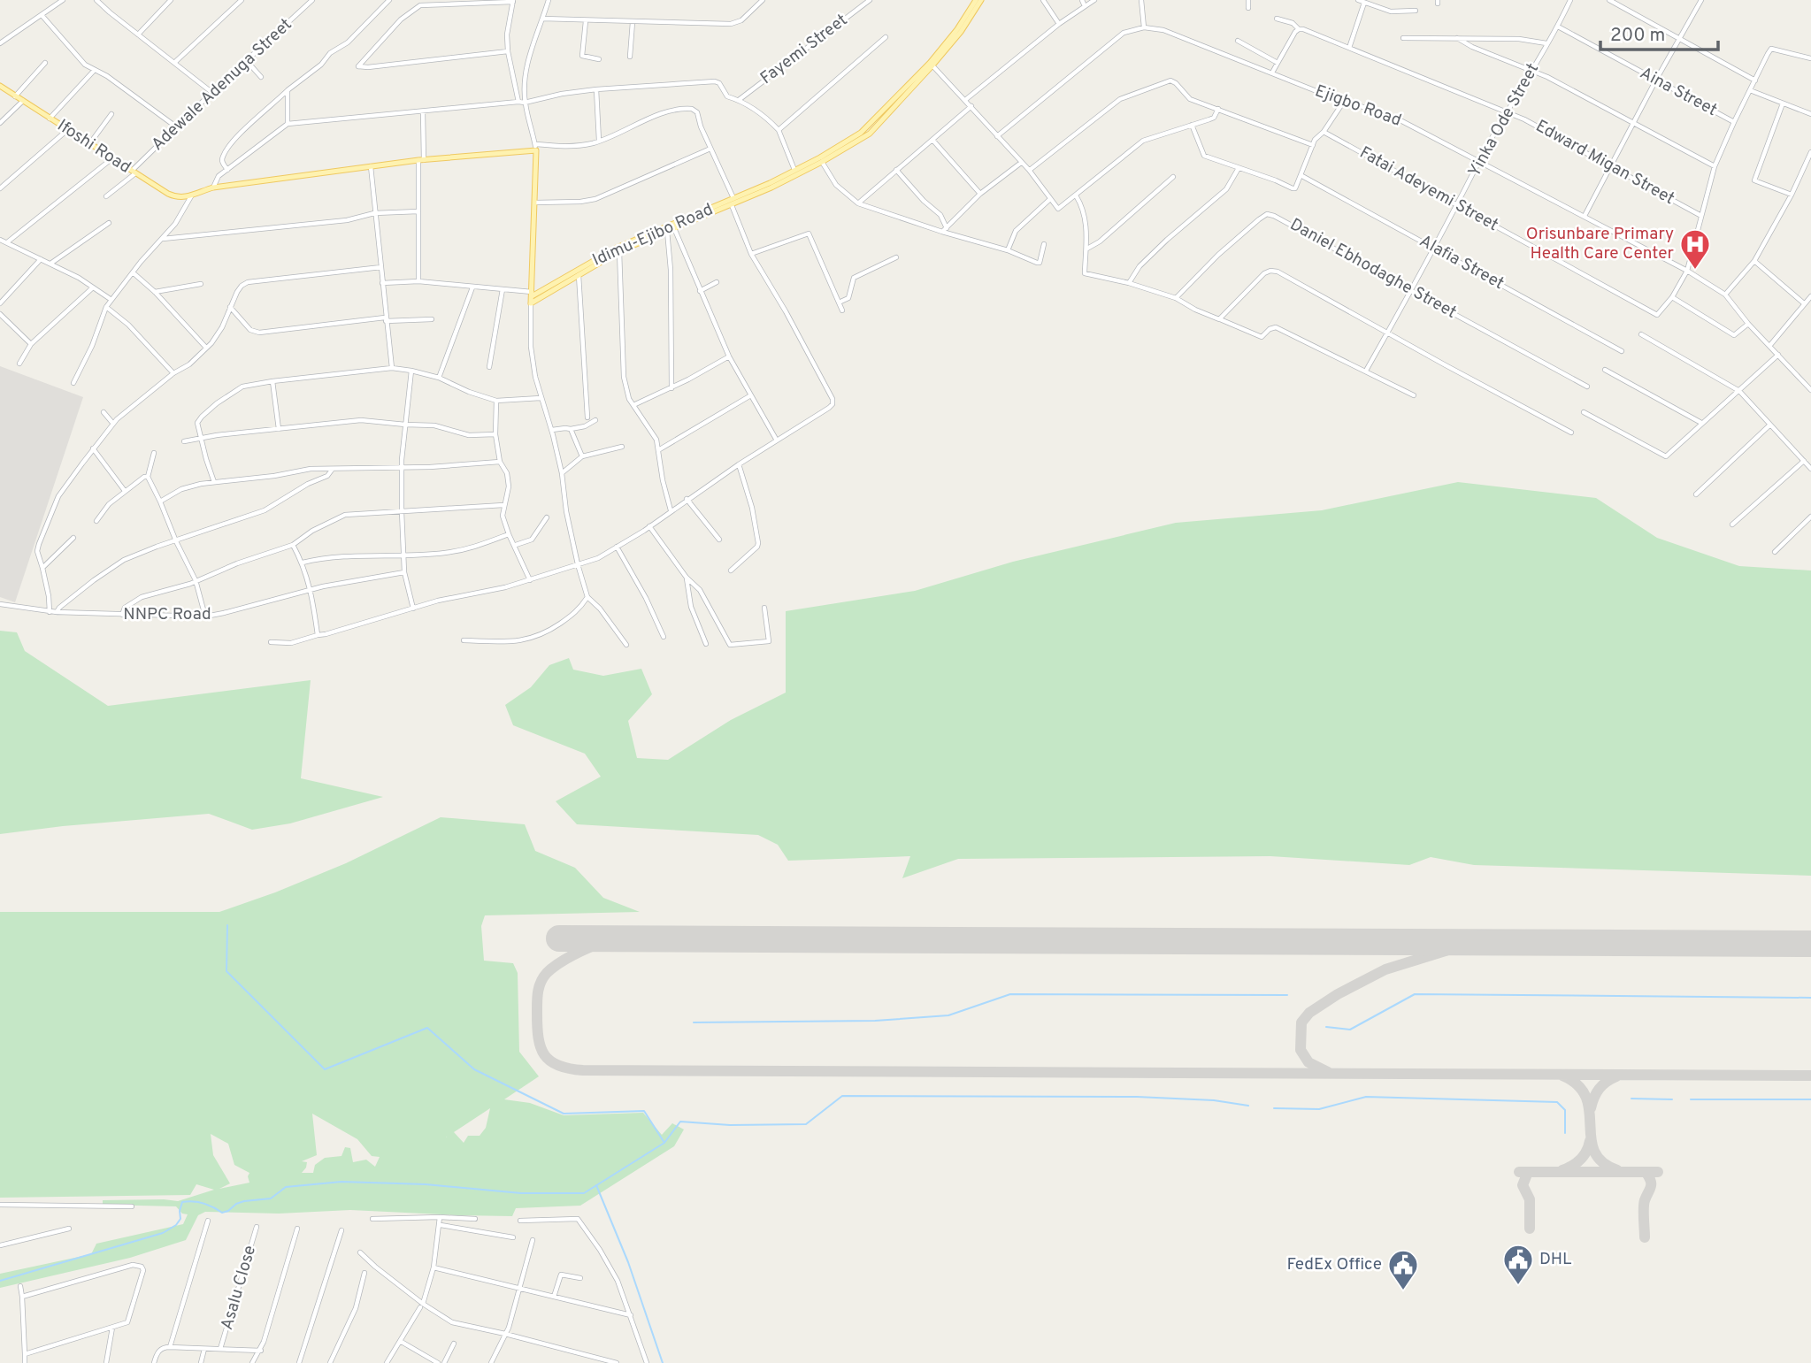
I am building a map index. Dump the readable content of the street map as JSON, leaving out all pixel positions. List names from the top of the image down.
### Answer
{
  "streets": {
    "main road": ["Ifoshi Road", "Idimu-Ejibo Road"],
    "street": [
      "Fayemi Street",
      "Adewale Adenuga Street",
      "Aina Street",
      "Ejigbo Road",
      "Yinka Ode Street",
      "Edward Migan Street",
      "Fatai Adeyemi Street",
      "Alafia Street",
      "Daniel Ebhodaghe Street",
      "NNPC Road",
      "Asalu Close"
    ]
  },
  "crossings": [
    ["Adewale Adenuga Street", "Ifoshi Road"],
    ["Aina Street", "Yinka Ode Street"],
    ["Aina Street", "Fatai Adeyemi Street"],
    ["Ejigbo Road", "Yinka Ode Street"],
    ["Ejigbo Road", "Fatai Adeyemi Street"],
    ["Yinka Ode Street", "Edward Migan Street"],
    ["Yinka Ode Street", "Fatai Adeyemi Street"],
    ["Yinka Ode Street", "Alafia Street"],
    ["Yinka Ode Street", "Daniel Ebhodaghe Street"],
    ["Edward Migan Street", "Fatai Adeyemi Street"]
  ],
  "places": {
    "hospital": ["Orisunbare Primary Health Care Center"],
    "public building": ["DHL", "FedEx Office"]
  },
  "scale_bar": "200 m"
}
